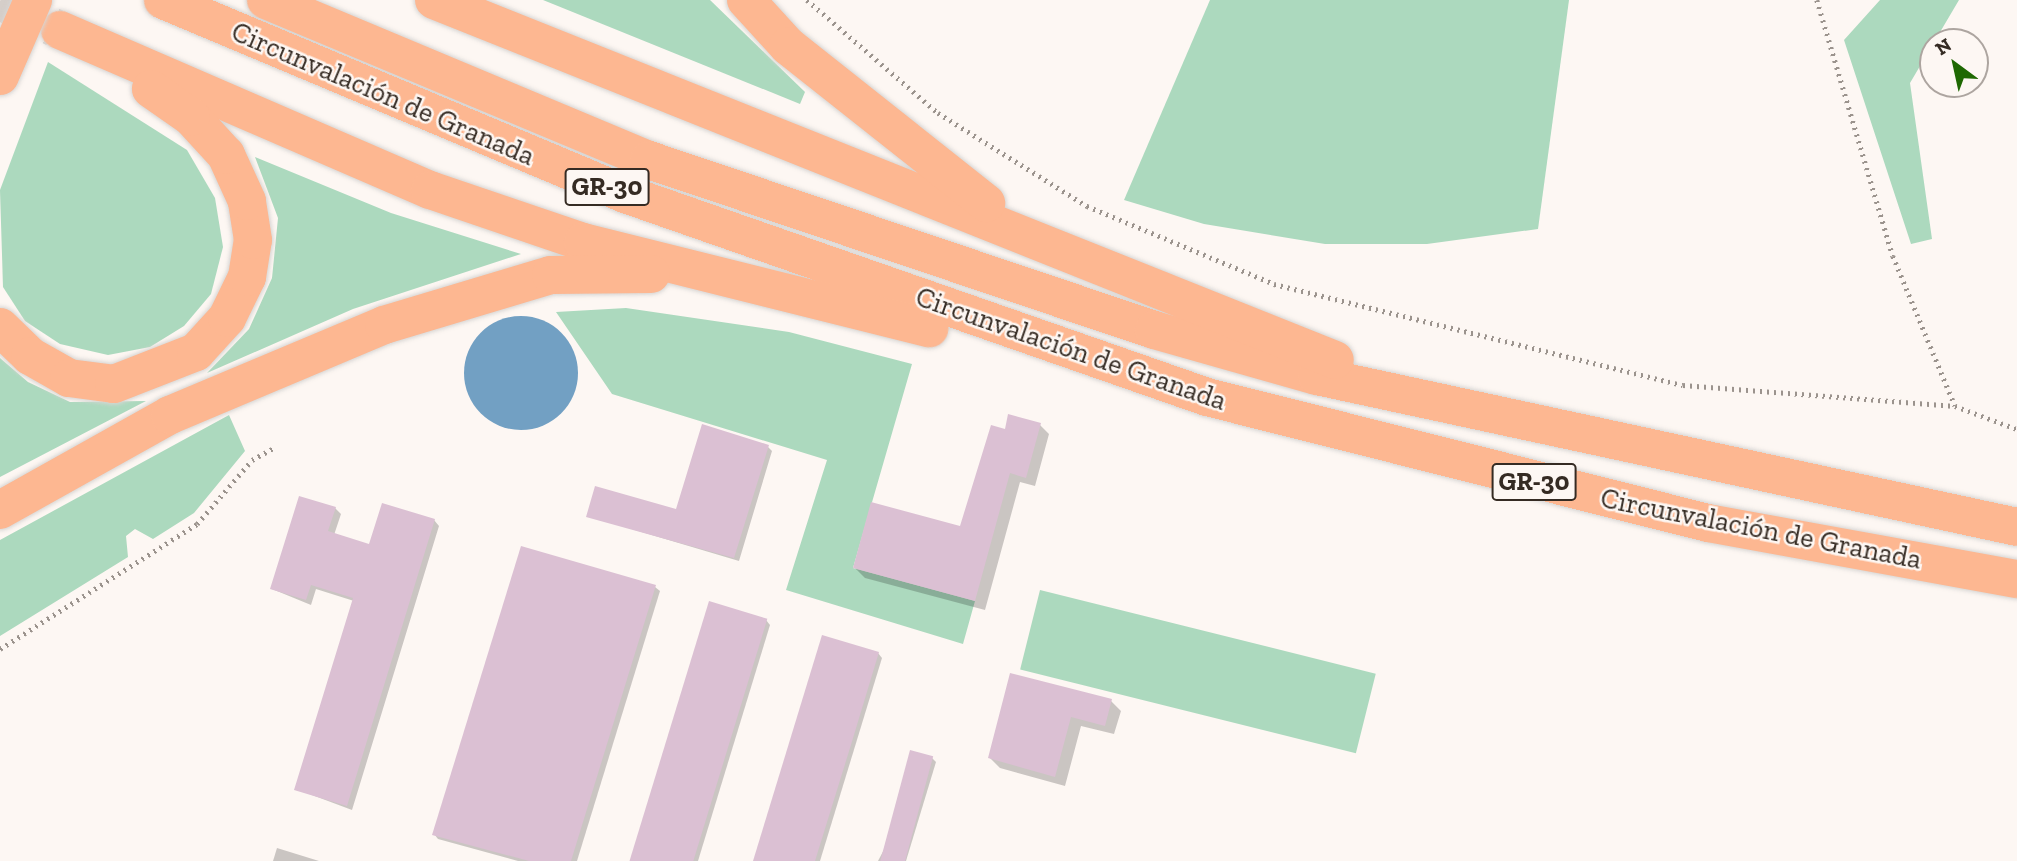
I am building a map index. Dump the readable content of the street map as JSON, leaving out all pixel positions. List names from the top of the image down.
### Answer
{
  "streets": {
    "highway": ["Circunvalación de Granada", "GR-30"]
  },
  "north": "top left"
}
